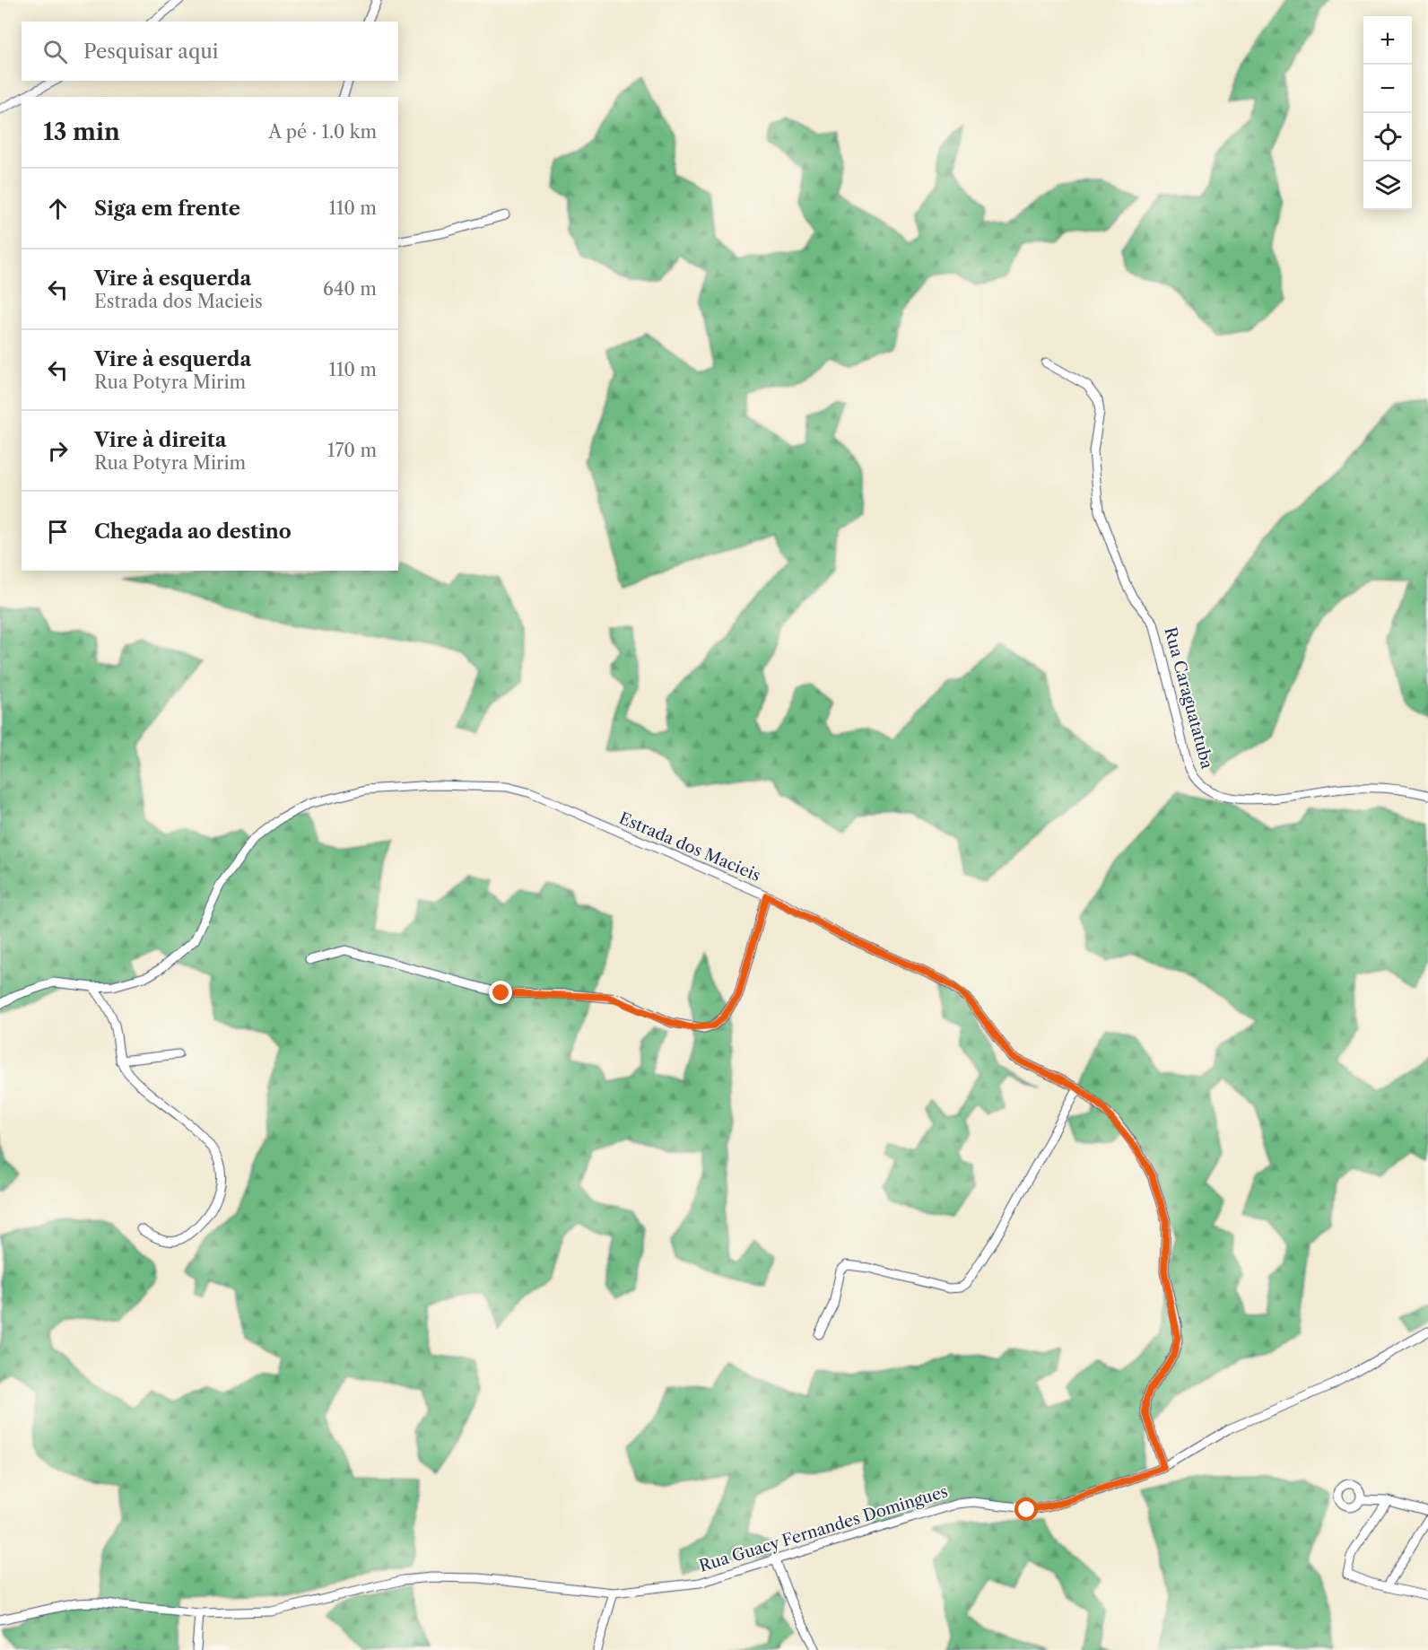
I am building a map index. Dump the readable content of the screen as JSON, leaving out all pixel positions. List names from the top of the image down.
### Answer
{
  "streets": {
    "street": ["Rua Caraguatatuba", "Estrada dos Macieis", "Rua Guacy Fernandes Domingues"]
  },
  "crossings": [
    ["Estrada dos Macieis", "Rua Guacy Fernandes Domingues"]
  ],
  "page": {
    "map_buttons": ["+", "−"],
    "search": "Pesquisar aqui",
    "heading": ["13 min", "A pé · 1.0 km"],
    "list": [
      ["Siga em frente", "110 m"],
      ["Vire à esquerda", "Estrada dos Macieis", "640 m"],
      ["Vire à esquerda", "Rua Potyra Mirim", "110 m"],
      ["Vire à direita", "Rua Potyra Mirim", "170 m"],
      "Chegada ao destino"
    ]
  }
}
